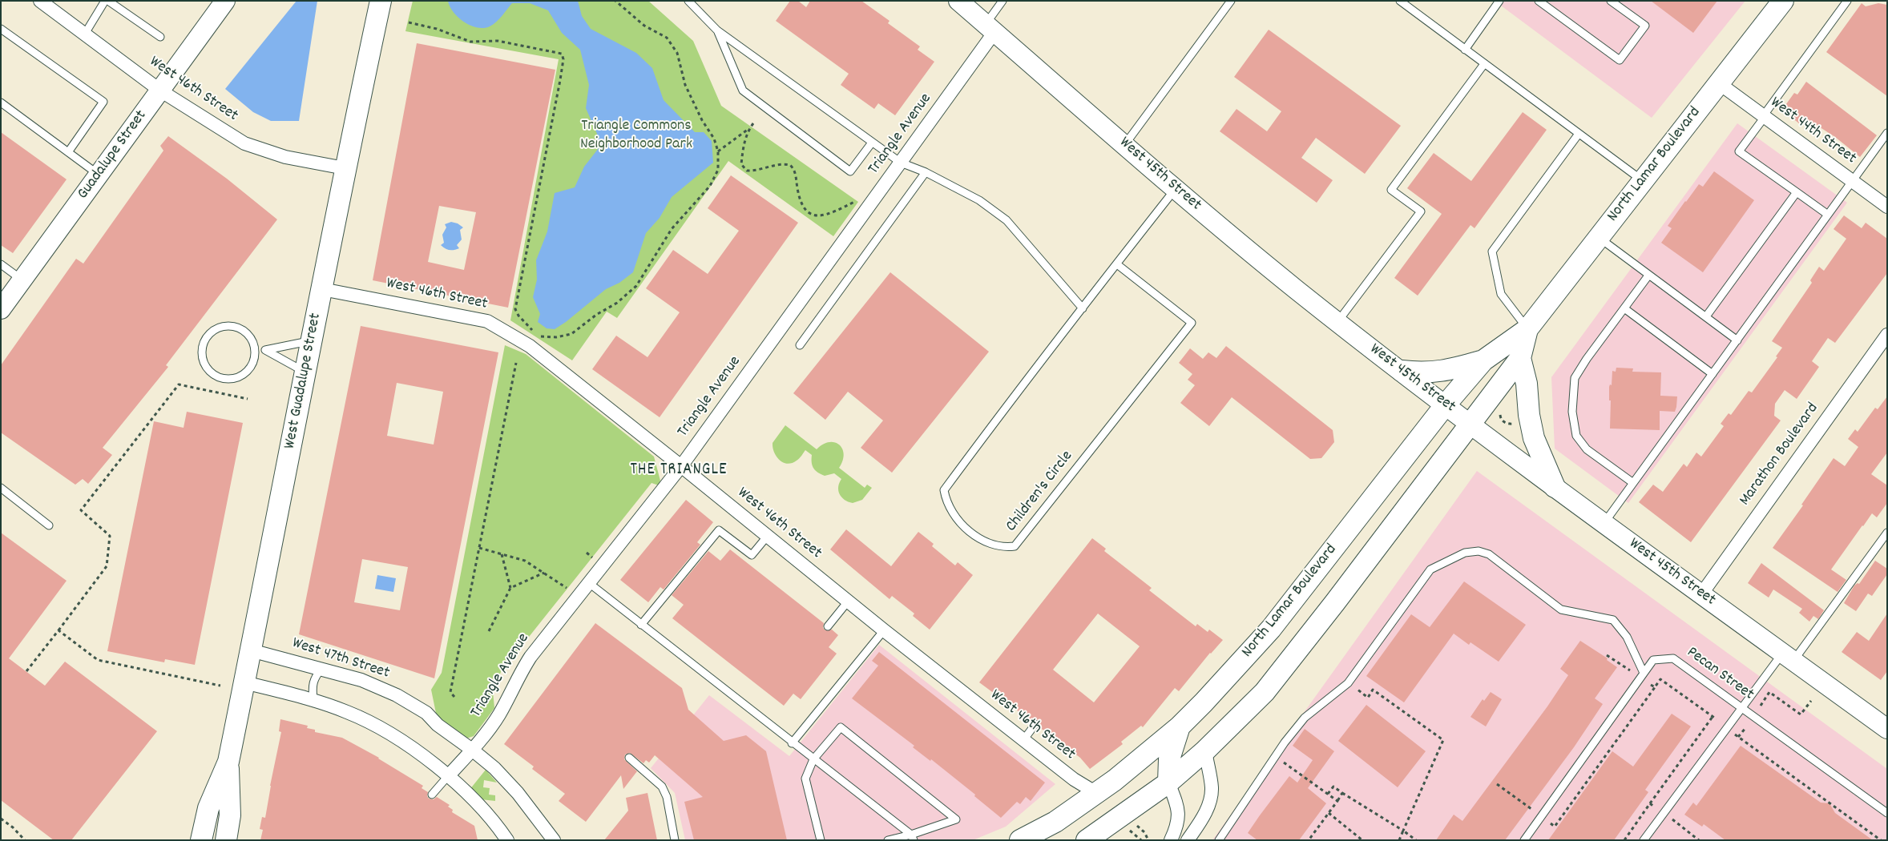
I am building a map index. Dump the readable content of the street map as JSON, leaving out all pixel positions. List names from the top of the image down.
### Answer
{
  "streets": {
    "main road": [
      "Guadalupe Street",
      "North Lamar Boulevard",
      "West 45th Street",
      "West Guadalupe Street"
    ],
    "street": [
      "West 46th Street",
      "West 44th Street",
      "Triangle Avenue",
      "Marathon Boulevard",
      "West 47th Street"
    ],
    "lane": ["Children's Circle", "Pecan Street"]
  },
  "crossings": [
    ["West 46th Street", "Triangle Avenue"],
    ["West 46th Street", "Guadalupe Street"],
    ["West 46th Street", "North Lamar Boulevard"],
    ["West 46th Street", "West Guadalupe Street"],
    ["West 44th Street", "North Lamar Boulevard"],
    ["Triangle Avenue", "West 45th Street"],
    ["Triangle Avenue", "West 47th Street"],
    ["North Lamar Boulevard", "West 45th Street"],
    ["West 45th Street", "Marathon Boulevard"],
    ["West 45th Street", "Children's Circle"],
    ["West Guadalupe Street", "West 47th Street"]
  ],
  "districts": ["THE TRIANGLE"],
  "parks": ["Triangle Commons Neighborhood Park"]
}
